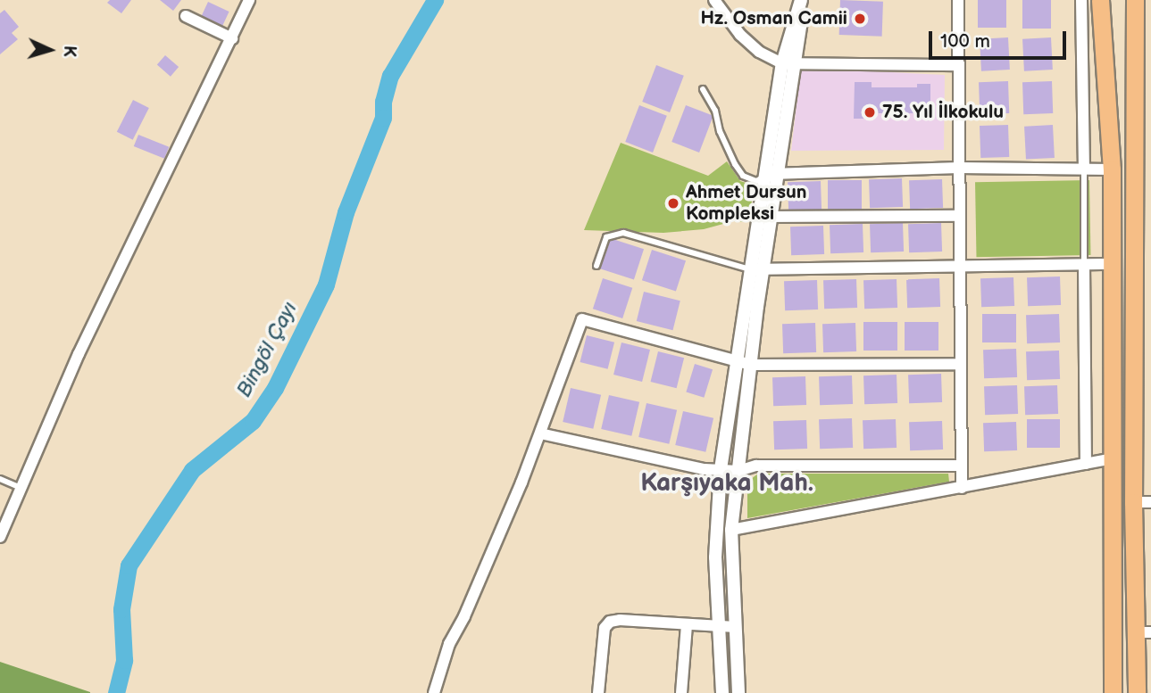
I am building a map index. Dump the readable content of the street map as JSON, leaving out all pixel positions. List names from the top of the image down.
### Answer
{
  "districts": ["Karşıyaka Mah."],
  "water": ["Bingöl Çayı"],
  "places": ["Hz. Osman Camii", "75. Yıl İlkokulu", "Ahmet Dursun Kompleksi"],
  "scale_bar": "100 m",
  "north": "right"
}
